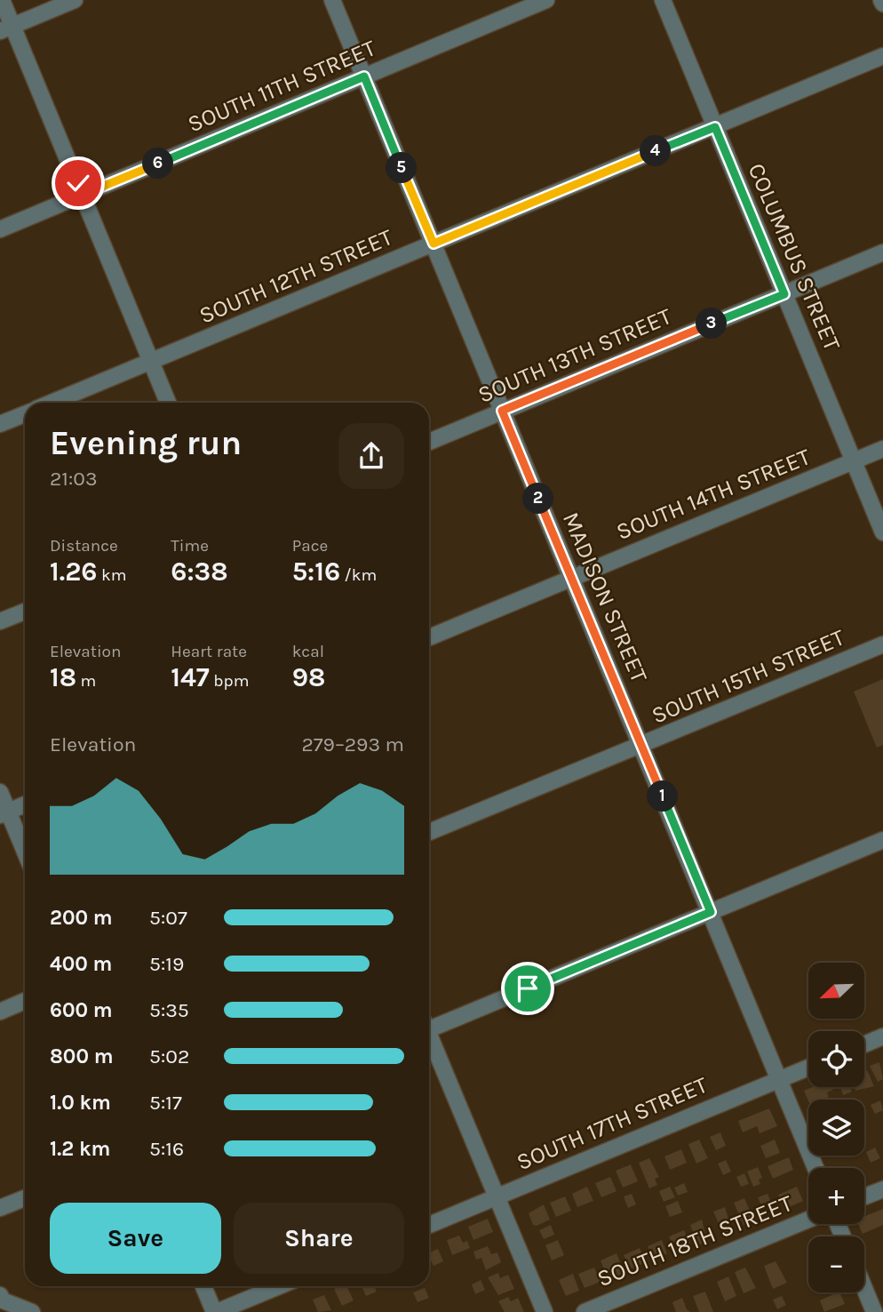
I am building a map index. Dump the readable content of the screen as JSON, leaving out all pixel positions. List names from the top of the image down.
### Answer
{
  "streets": {
    "street": [
      "SOUTH 11TH STREET",
      "COLUMBUS STREET",
      "SOUTH 12TH STREET",
      "SOUTH 13TH STREET",
      "SOUTH 14TH STREET",
      "MADISON STREET",
      "SOUTH 15TH STREET",
      "SOUTH 17TH STREET",
      "SOUTH 18TH STREET"
    ]
  },
  "crossings": [
    ["SOUTH 11TH STREET", "MADISON STREET"],
    ["COLUMBUS STREET", "SOUTH 12TH STREET"],
    ["COLUMBUS STREET", "SOUTH 13TH STREET"],
    ["COLUMBUS STREET", "SOUTH 14TH STREET"],
    ["SOUTH 12TH STREET", "MADISON STREET"],
    ["SOUTH 13TH STREET", "MADISON STREET"],
    ["SOUTH 14TH STREET", "MADISON STREET"],
    ["MADISON STREET", "SOUTH 15TH STREET"],
    ["MADISON STREET", "SOUTH 17TH STREET"]
  ],
  "north": "bottom left",
  "page": {
    "pins": [
      "4",
      "6",
      "5",
      "3",
      "2",
      "1"
    ],
    "heading": ["Evening run", "21:03"],
    "stats": [
      ["Distance", "1.26 km"],
      ["Time", "6:38"],
      ["Pace", "5:16 /km"],
      ["Elevation", "18 m"],
      ["Heart rate", "147 bpm"],
      ["kcal", "98"]
    ],
    "chart": ["Elevation", "279–293 m"],
    "list": [
      {
        "name": "200 m",
        "note": "5:07"
      },
      {
        "name": "400 m",
        "note": "5:19"
      },
      {
        "name": "600 m",
        "note": "5:35"
      },
      {
        "name": "800 m",
        "note": "5:02"
      },
      {
        "name": "1.0 km",
        "note": "5:17"
      },
      {
        "name": "1.2 km",
        "note": "5:16"
      }
    ],
    "map_buttons": ["+", "−"],
    "buttons": ["Save", "Share"]
  }
}
